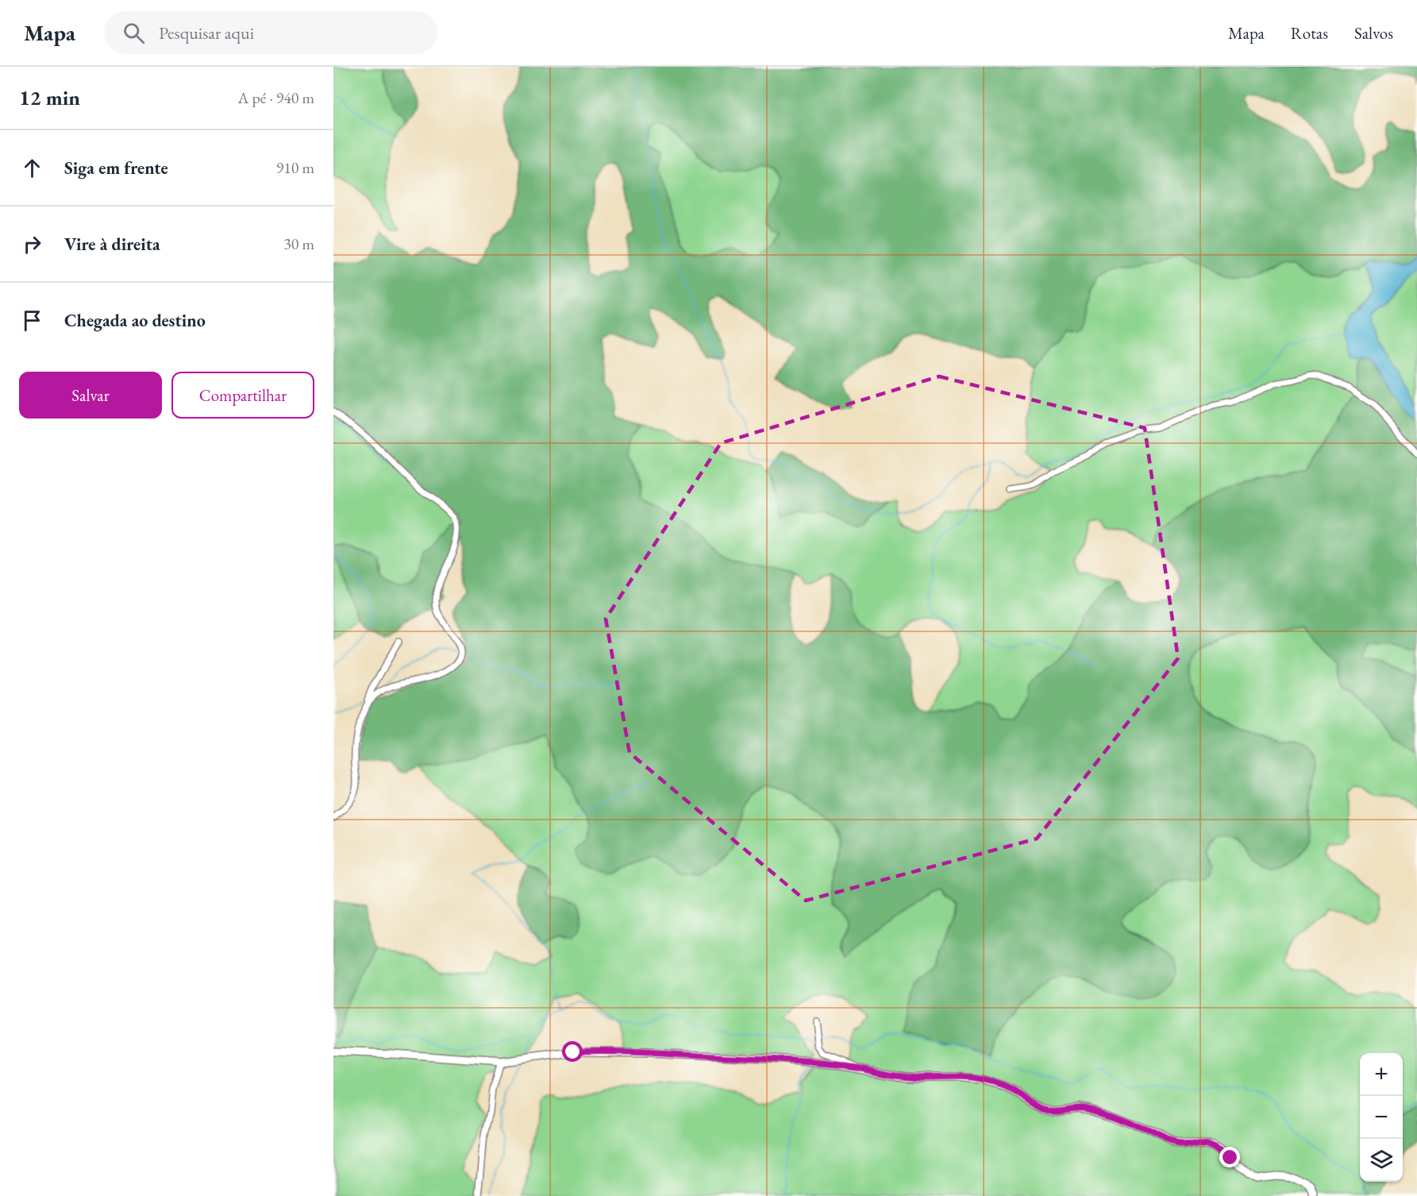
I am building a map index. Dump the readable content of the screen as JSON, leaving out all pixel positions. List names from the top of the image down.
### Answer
{
  "page": {
    "header": "Mapa",
    "search": "Pesquisar aqui",
    "nav": ["Mapa", "Rotas", "Salvos"],
    "heading": ["12 min", "A pé · 940 m"],
    "list": [
      ["Siga em frente", "910 m"],
      ["Vire à direita", "30 m"],
      "Chegada ao destino"
    ],
    "buttons": ["Salvar", "Compartilhar"],
    "map_buttons": ["+", "−"]
  }
}
